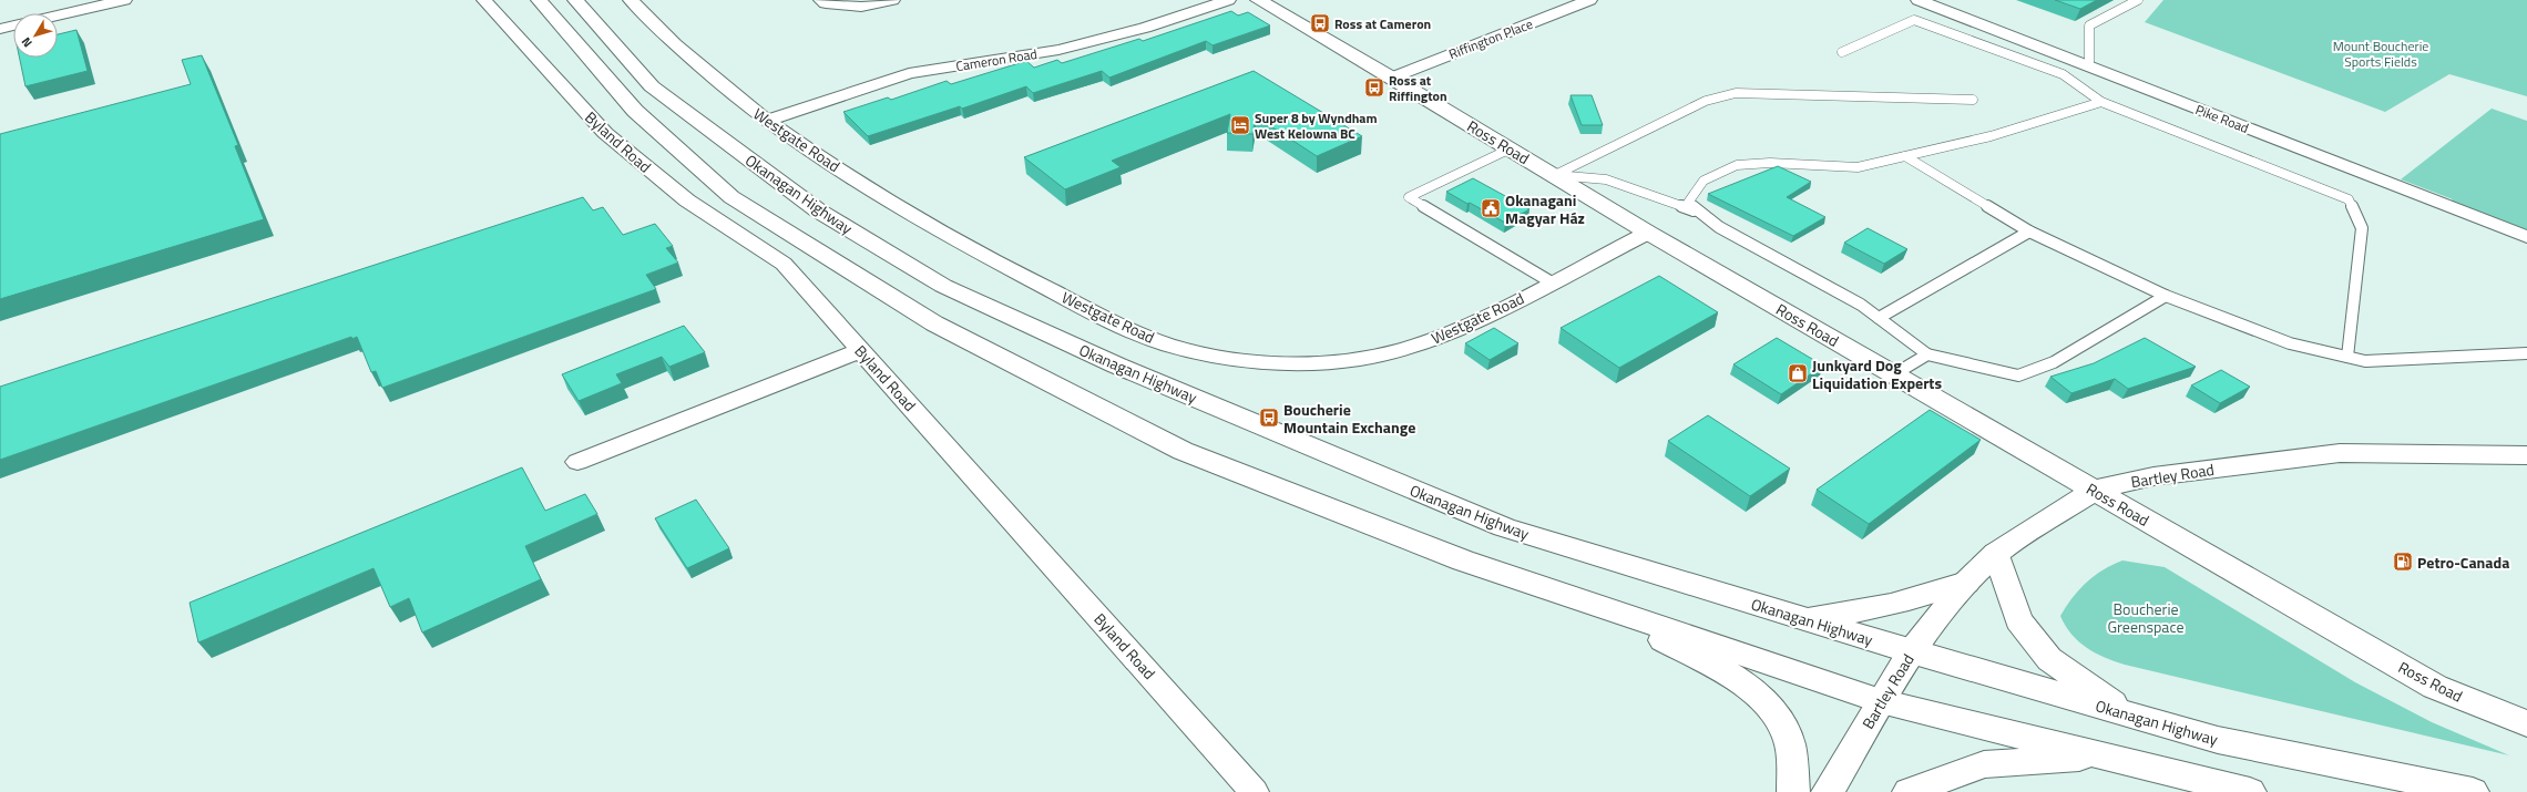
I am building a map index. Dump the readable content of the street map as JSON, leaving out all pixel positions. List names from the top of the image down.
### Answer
{
  "streets": {
    "main road": ["Ross Road", "Okanagan Highway", "Bartley Road"],
    "street": [
      "Riffington Place",
      "Cameron Road",
      "Pike Road",
      "Westgate Road",
      "Byland Road"
    ]
  },
  "crossings": [
    ["Riffington Place", "Ross Road"],
    ["Cameron Road", "Westgate Road"],
    ["Westgate Road", "Ross Road"],
    ["Ross Road", "Bartley Road"],
    ["Okanagan Highway", "Bartley Road"]
  ],
  "parks": ["Mount Boucherie Sports Fields", "Boucherie Greenspace"],
  "places": {
    "bus stop": ["Ross at Cameron", "Ross at Riffington", "Boucherie Mountain Exchange"],
    "hotel": ["Super 8 by Wyndham West Kelowna BC"],
    "public building": ["Okanagani Magyar Ház"],
    "shop": ["Junkyard Dog Liquidation Experts"],
    "fuel station": ["Petro-Canada"]
  },
  "north": "bottom left"
}
